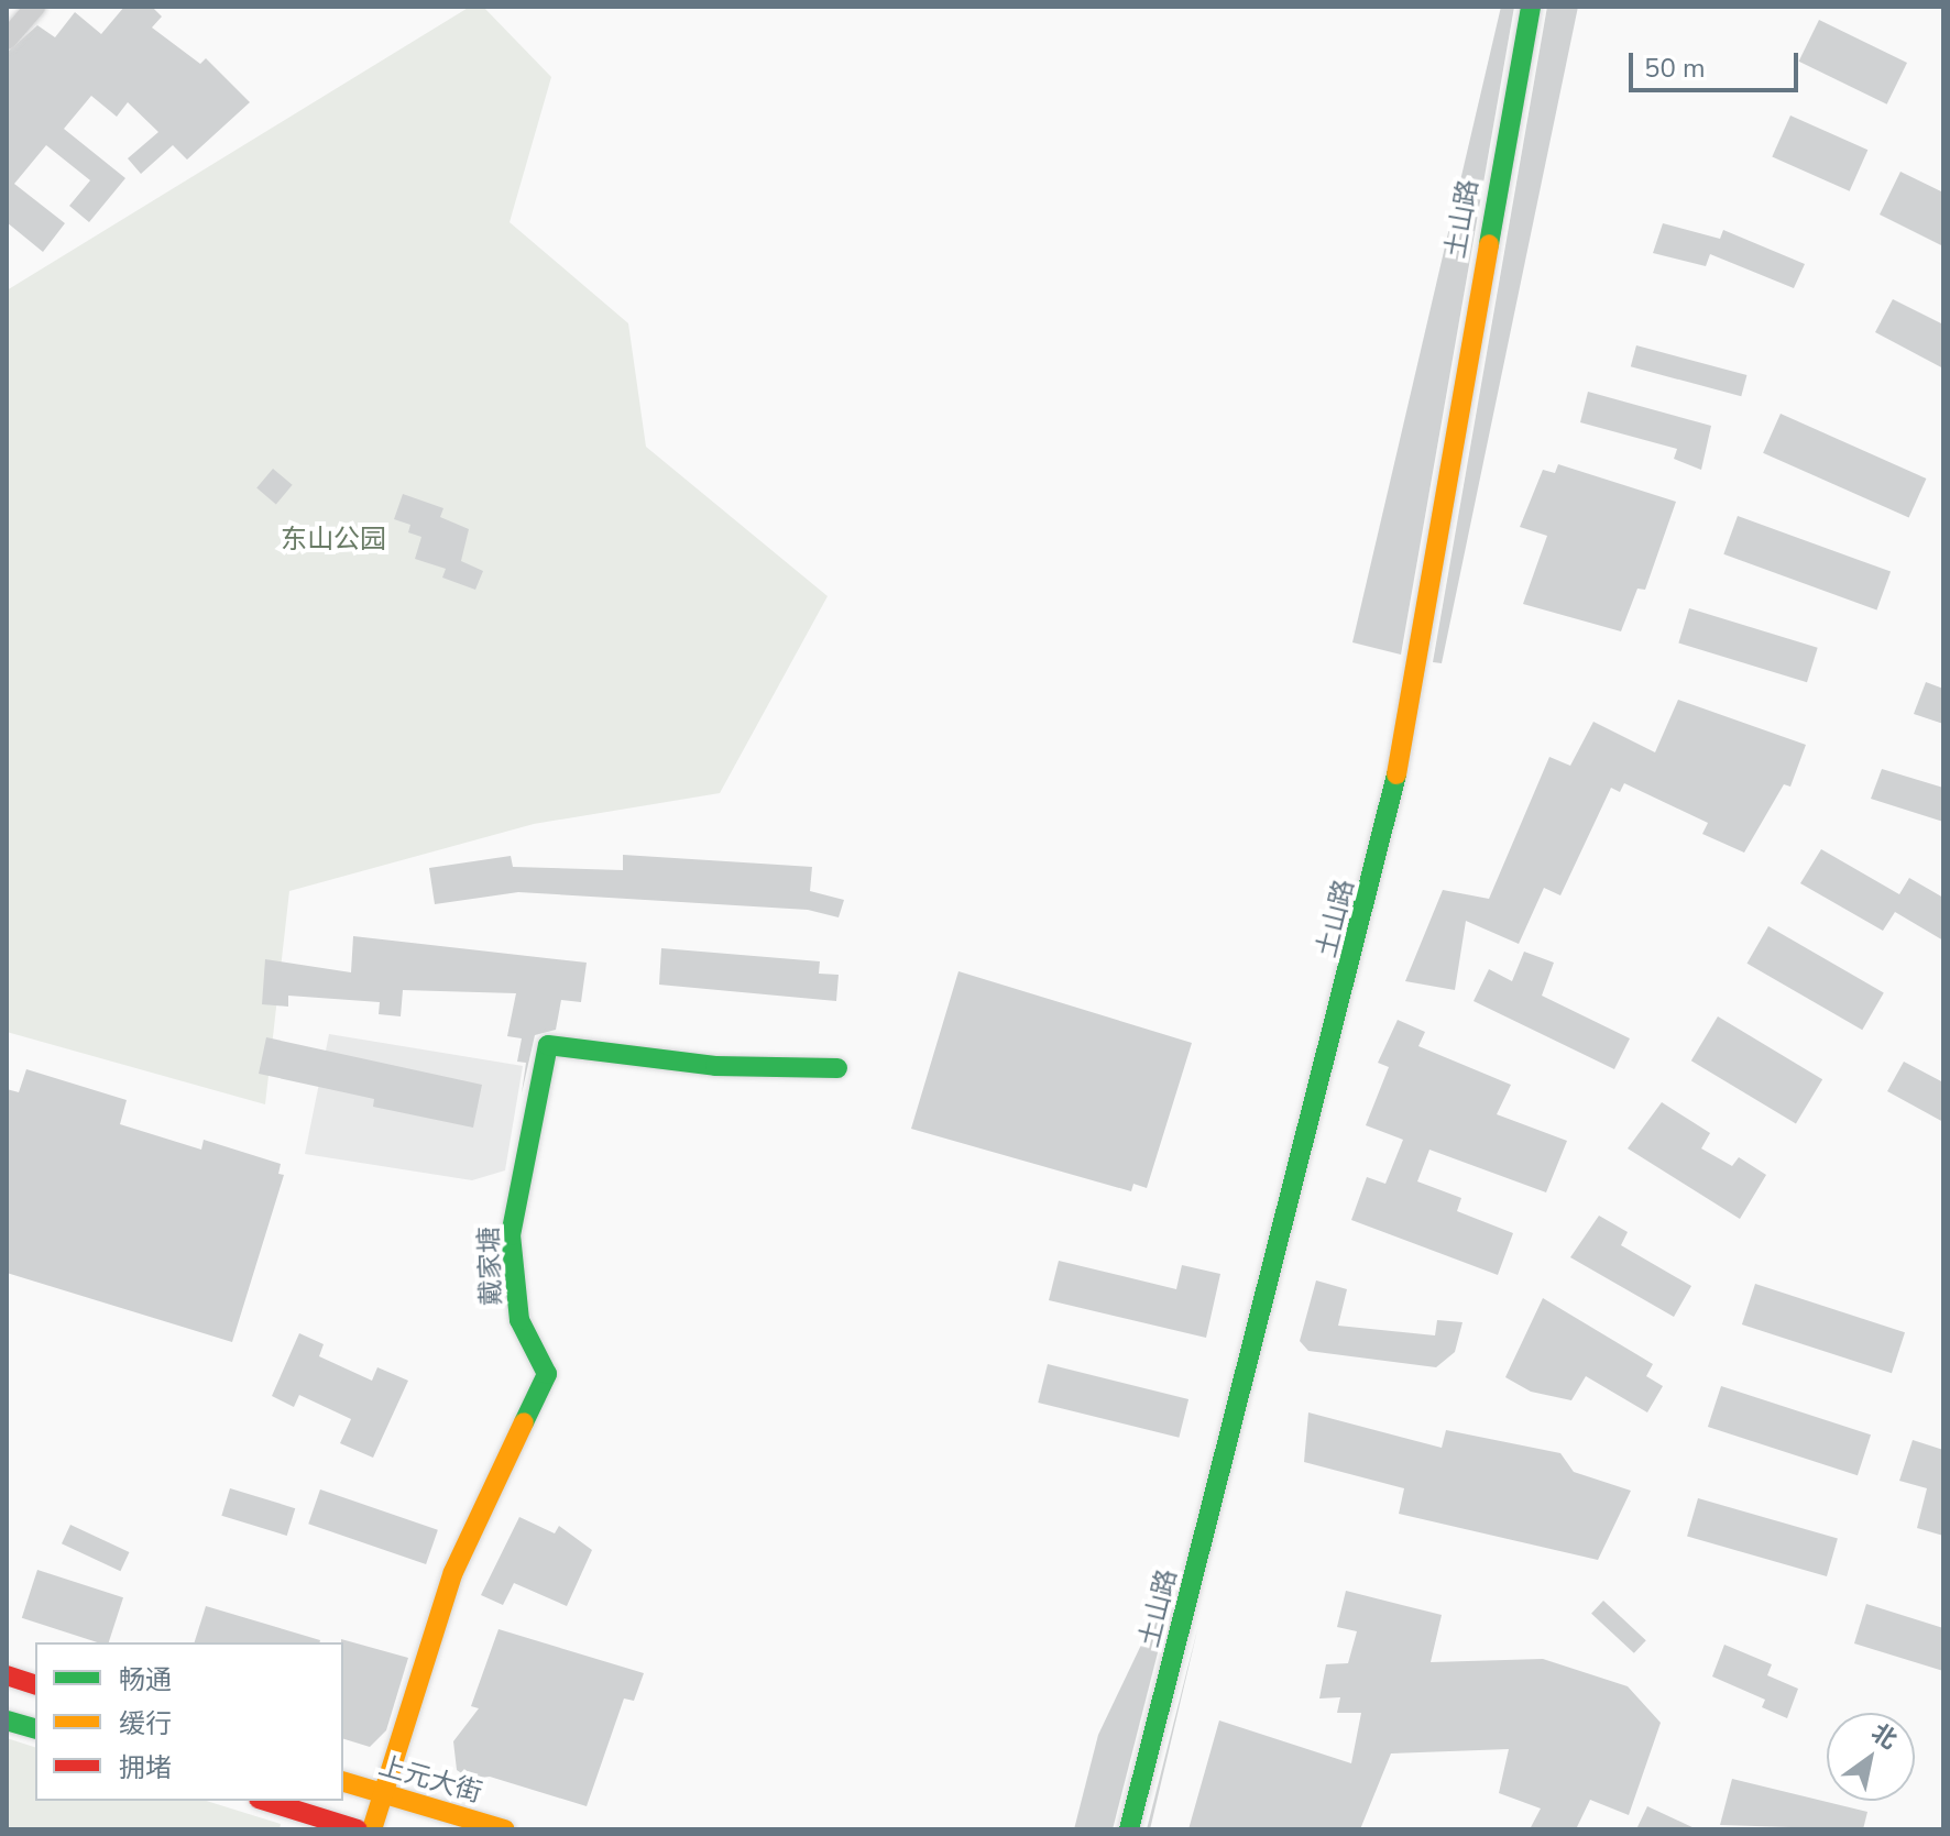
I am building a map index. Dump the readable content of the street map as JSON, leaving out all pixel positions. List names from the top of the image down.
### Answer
{
  "streets": {
    "street": ["土山路", "戴家塘", "上元大街"]
  },
  "crossings": [
    ["戴家塘", "上元大街"]
  ],
  "parks": ["东山公园"],
  "legend": ["畅通", "缓行", "拥堵"],
  "scale_bar": "50 m",
  "north": "top right"
}
